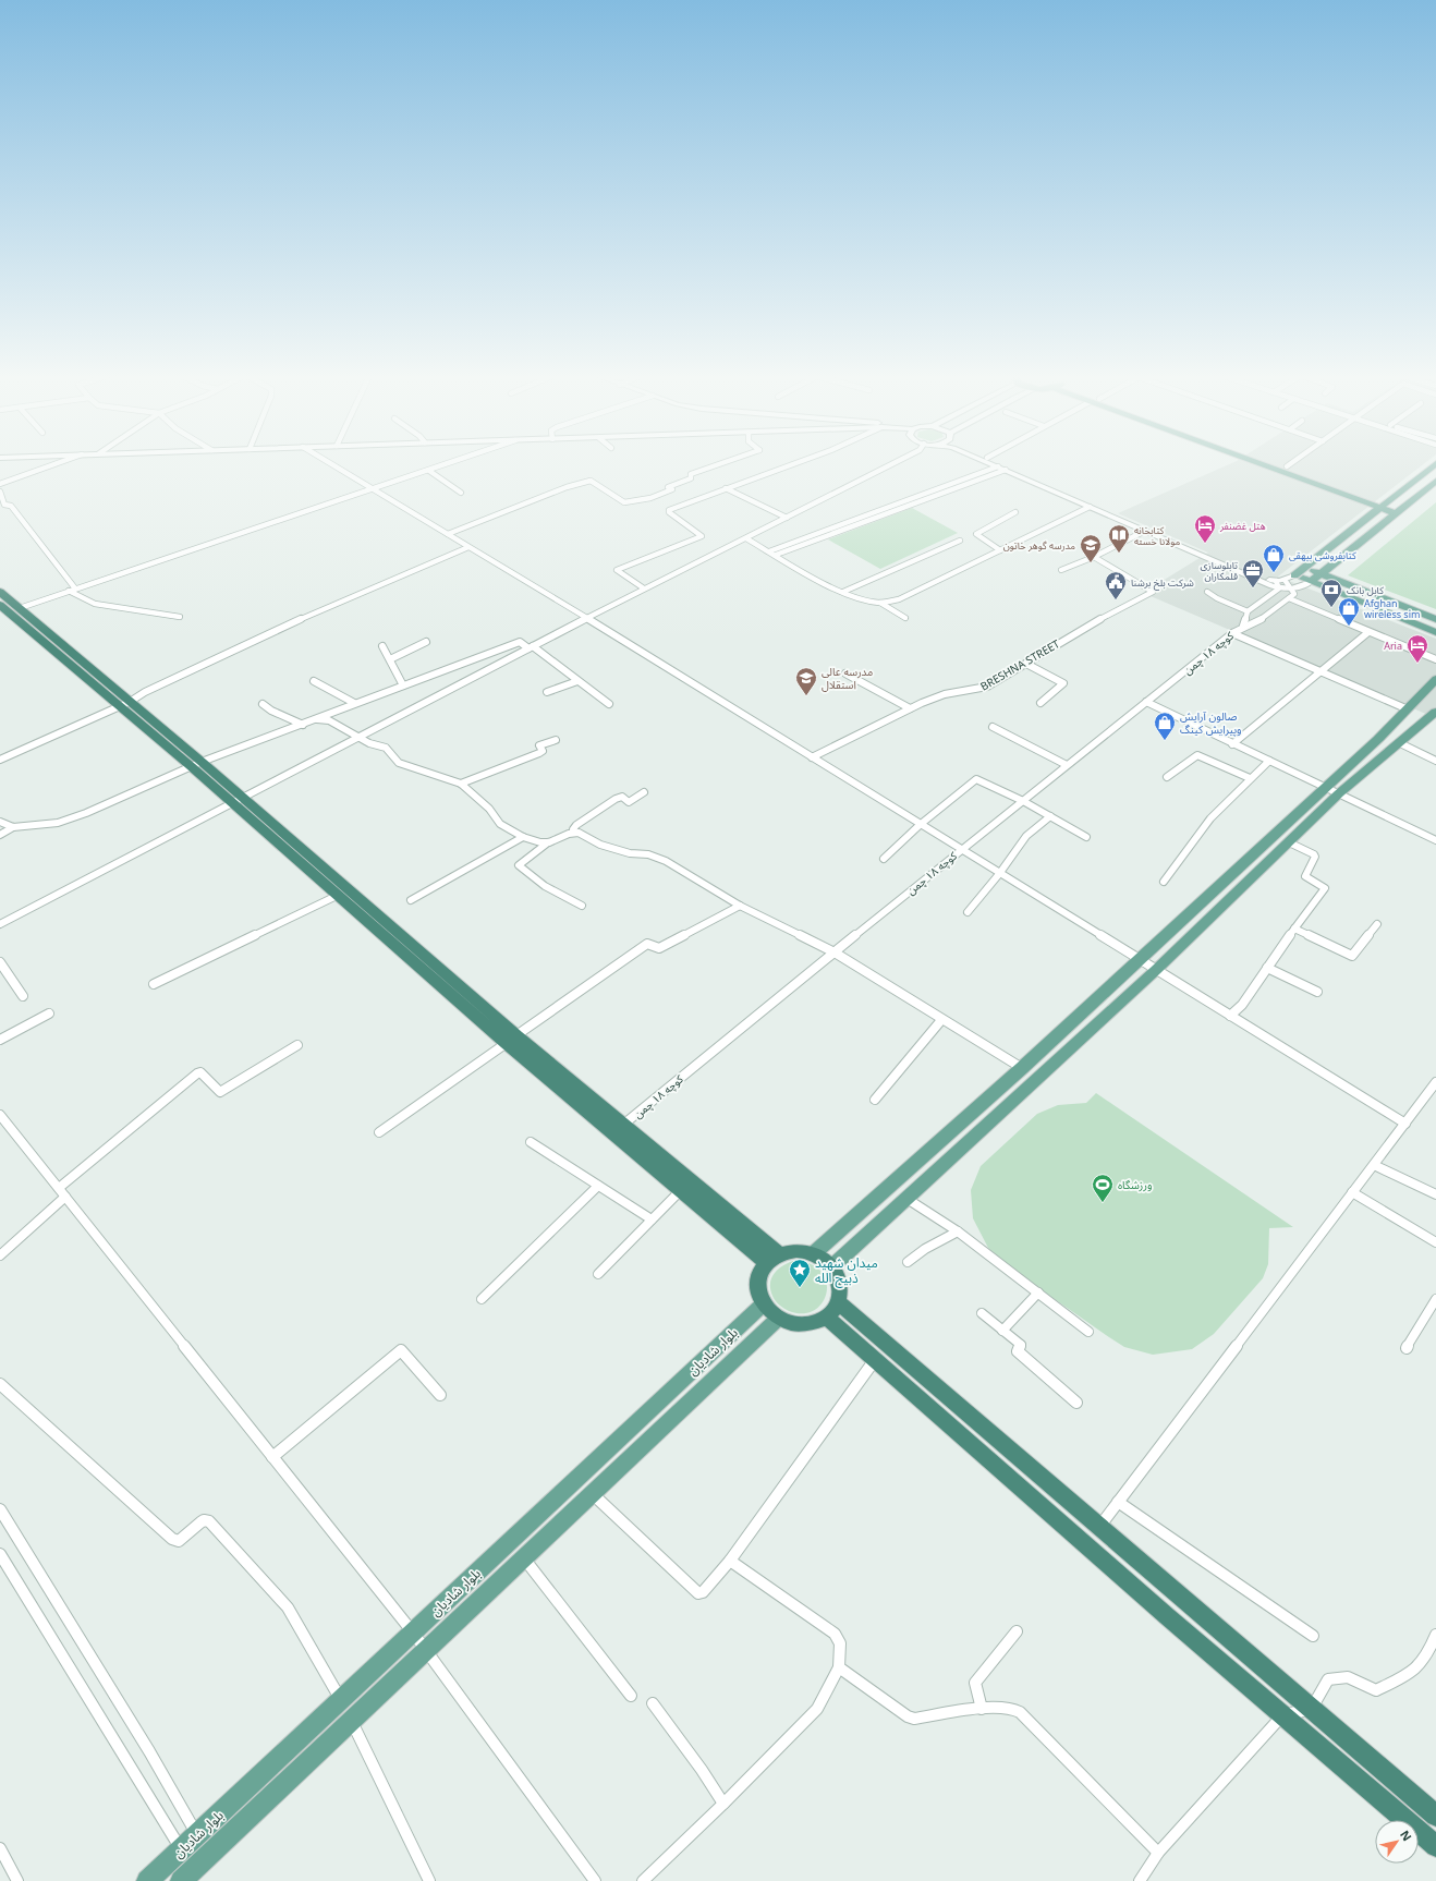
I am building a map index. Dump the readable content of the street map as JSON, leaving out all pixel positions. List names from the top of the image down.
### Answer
{
  "streets": {
    "main road": ["بلوار شادیان"],
    "street": ["كوچه ١٨ چمن", "BRESHNA STREET"]
  },
  "places": {
    "hotel": ["هتل غضنفر", "Aria"],
    "library": ["کتابخانه مولانا خسته"],
    "school or university": ["مدرسه گوهر خاتون", "مدرسه عالی استقلال"],
    "shop": ["کتابفروشی بیهقی", "Afghan wireless sim", "صالون آرایش وپیرایش کینگ"],
    "office": ["تابلوسازی قلمکاران"],
    "public building": ["شرکت بلخ برشنا"],
    "bank": ["کابل بانک"],
    "sports": ["ورزشگاه"],
    "place": ["میدان شهید ذبیح الله"]
  },
  "north": "top right"
}
